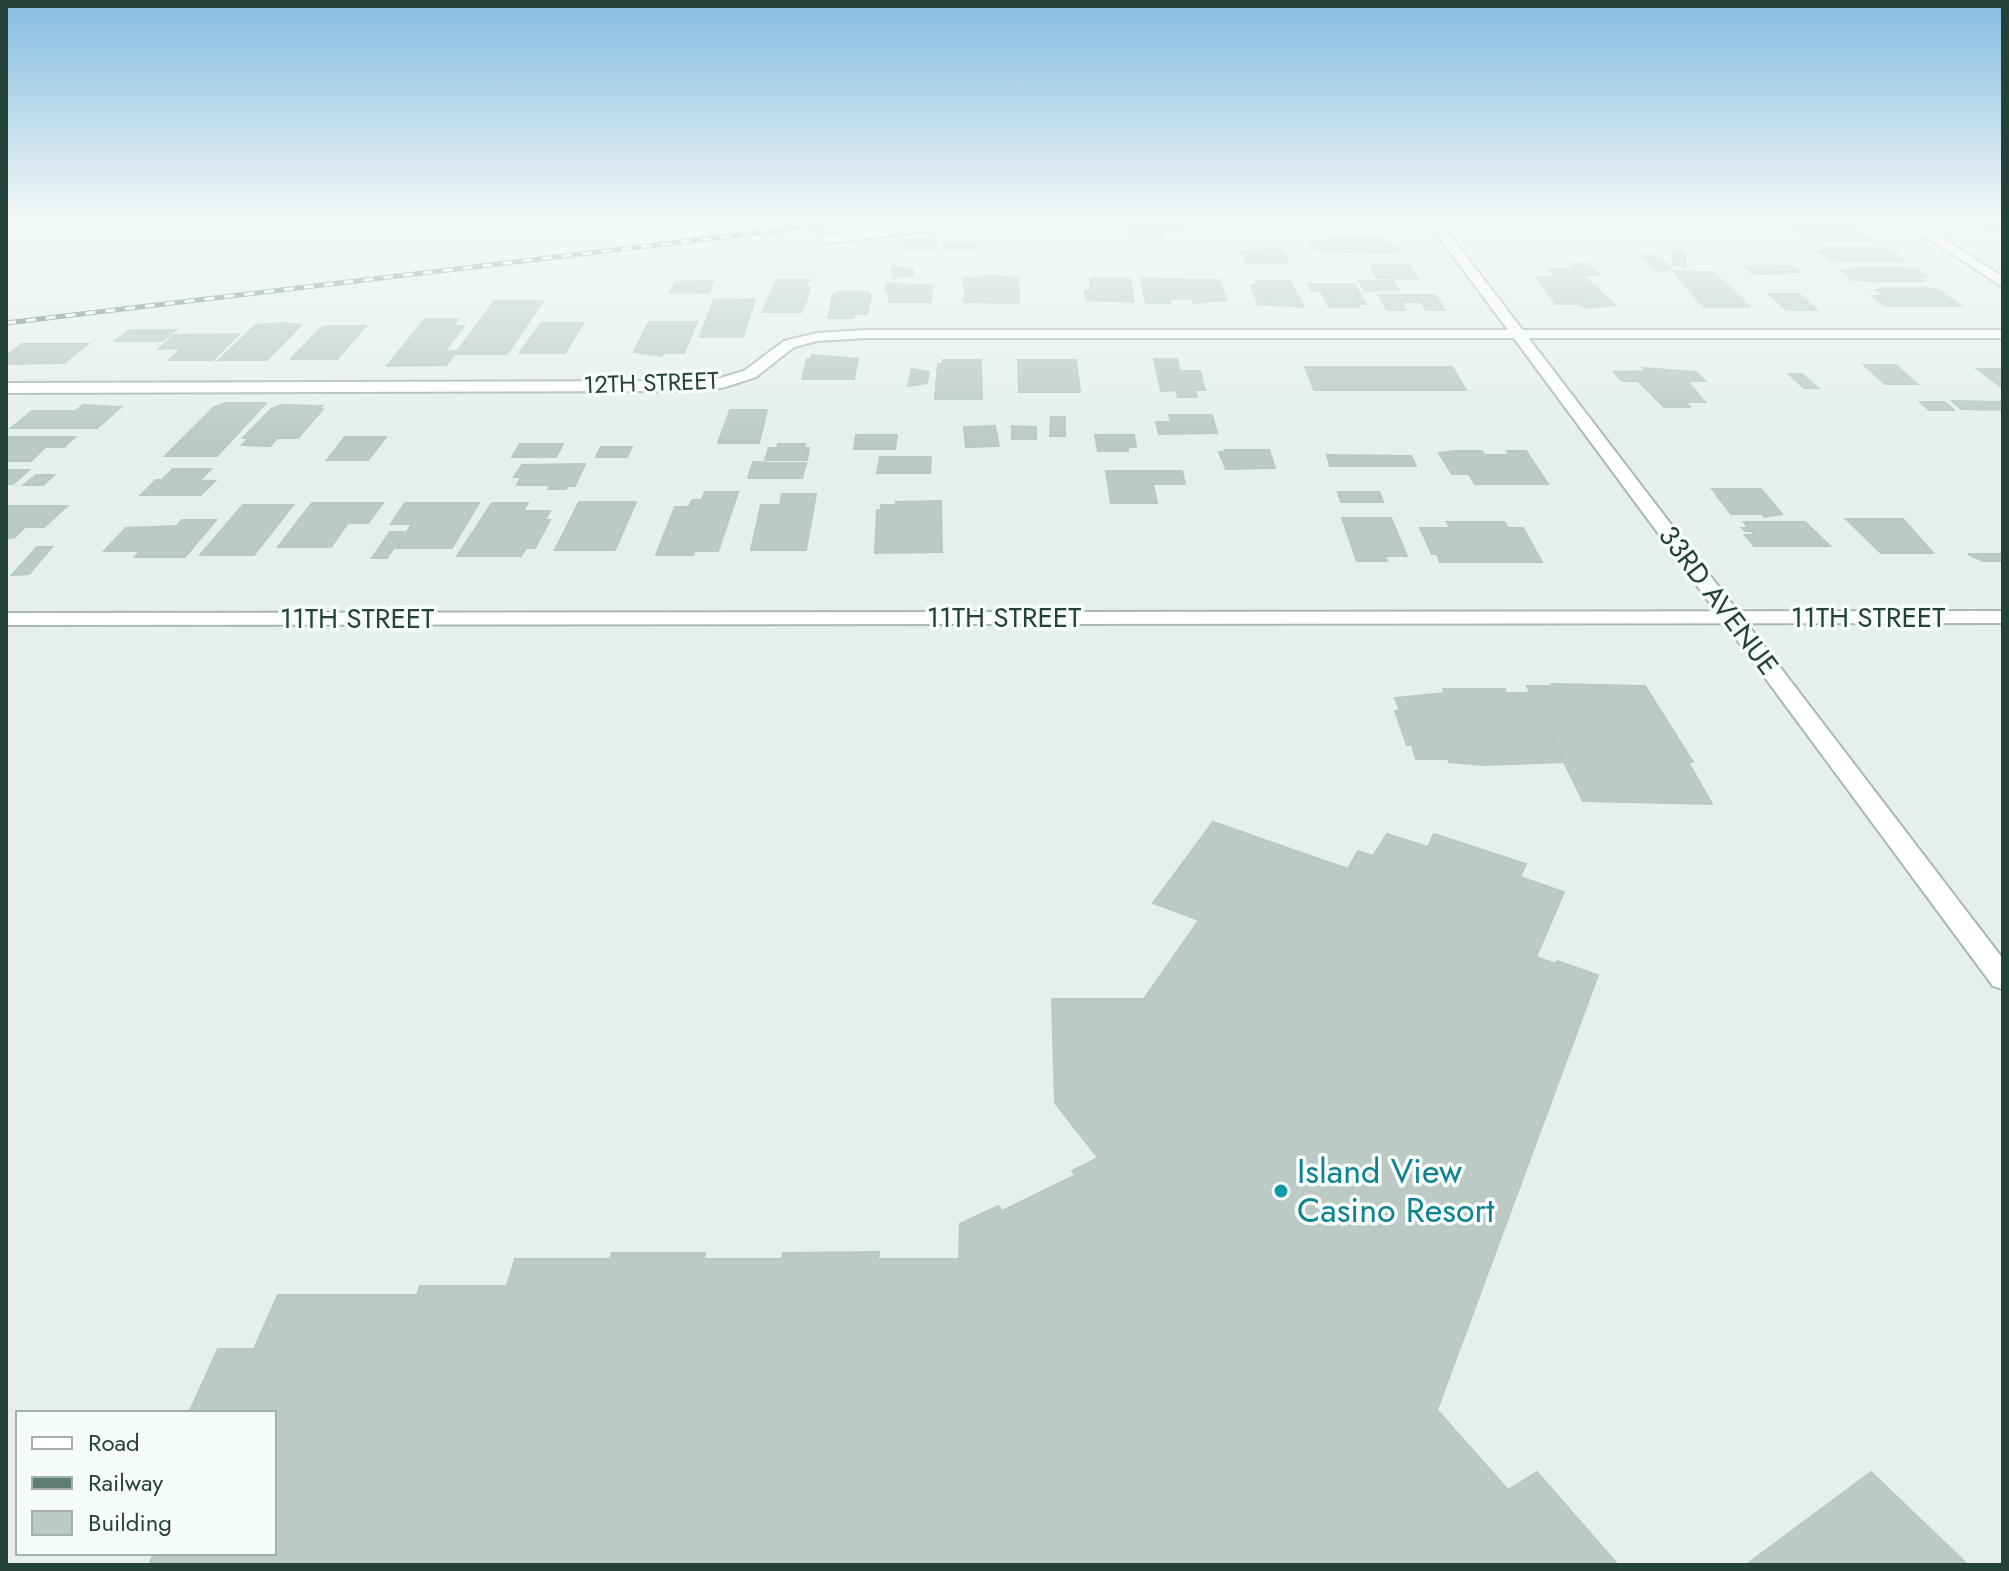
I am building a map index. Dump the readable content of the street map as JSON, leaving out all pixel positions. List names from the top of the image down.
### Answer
{
  "streets": {
    "street": ["12TH STREET", "33RD AVENUE", "11TH STREET"]
  },
  "crossings": [
    ["12TH STREET", "33RD AVENUE"],
    ["33RD AVENUE", "11TH STREET"]
  ],
  "places": ["Island View Casino Resort"],
  "legend": ["Road", "Railway", "Building"]
}
